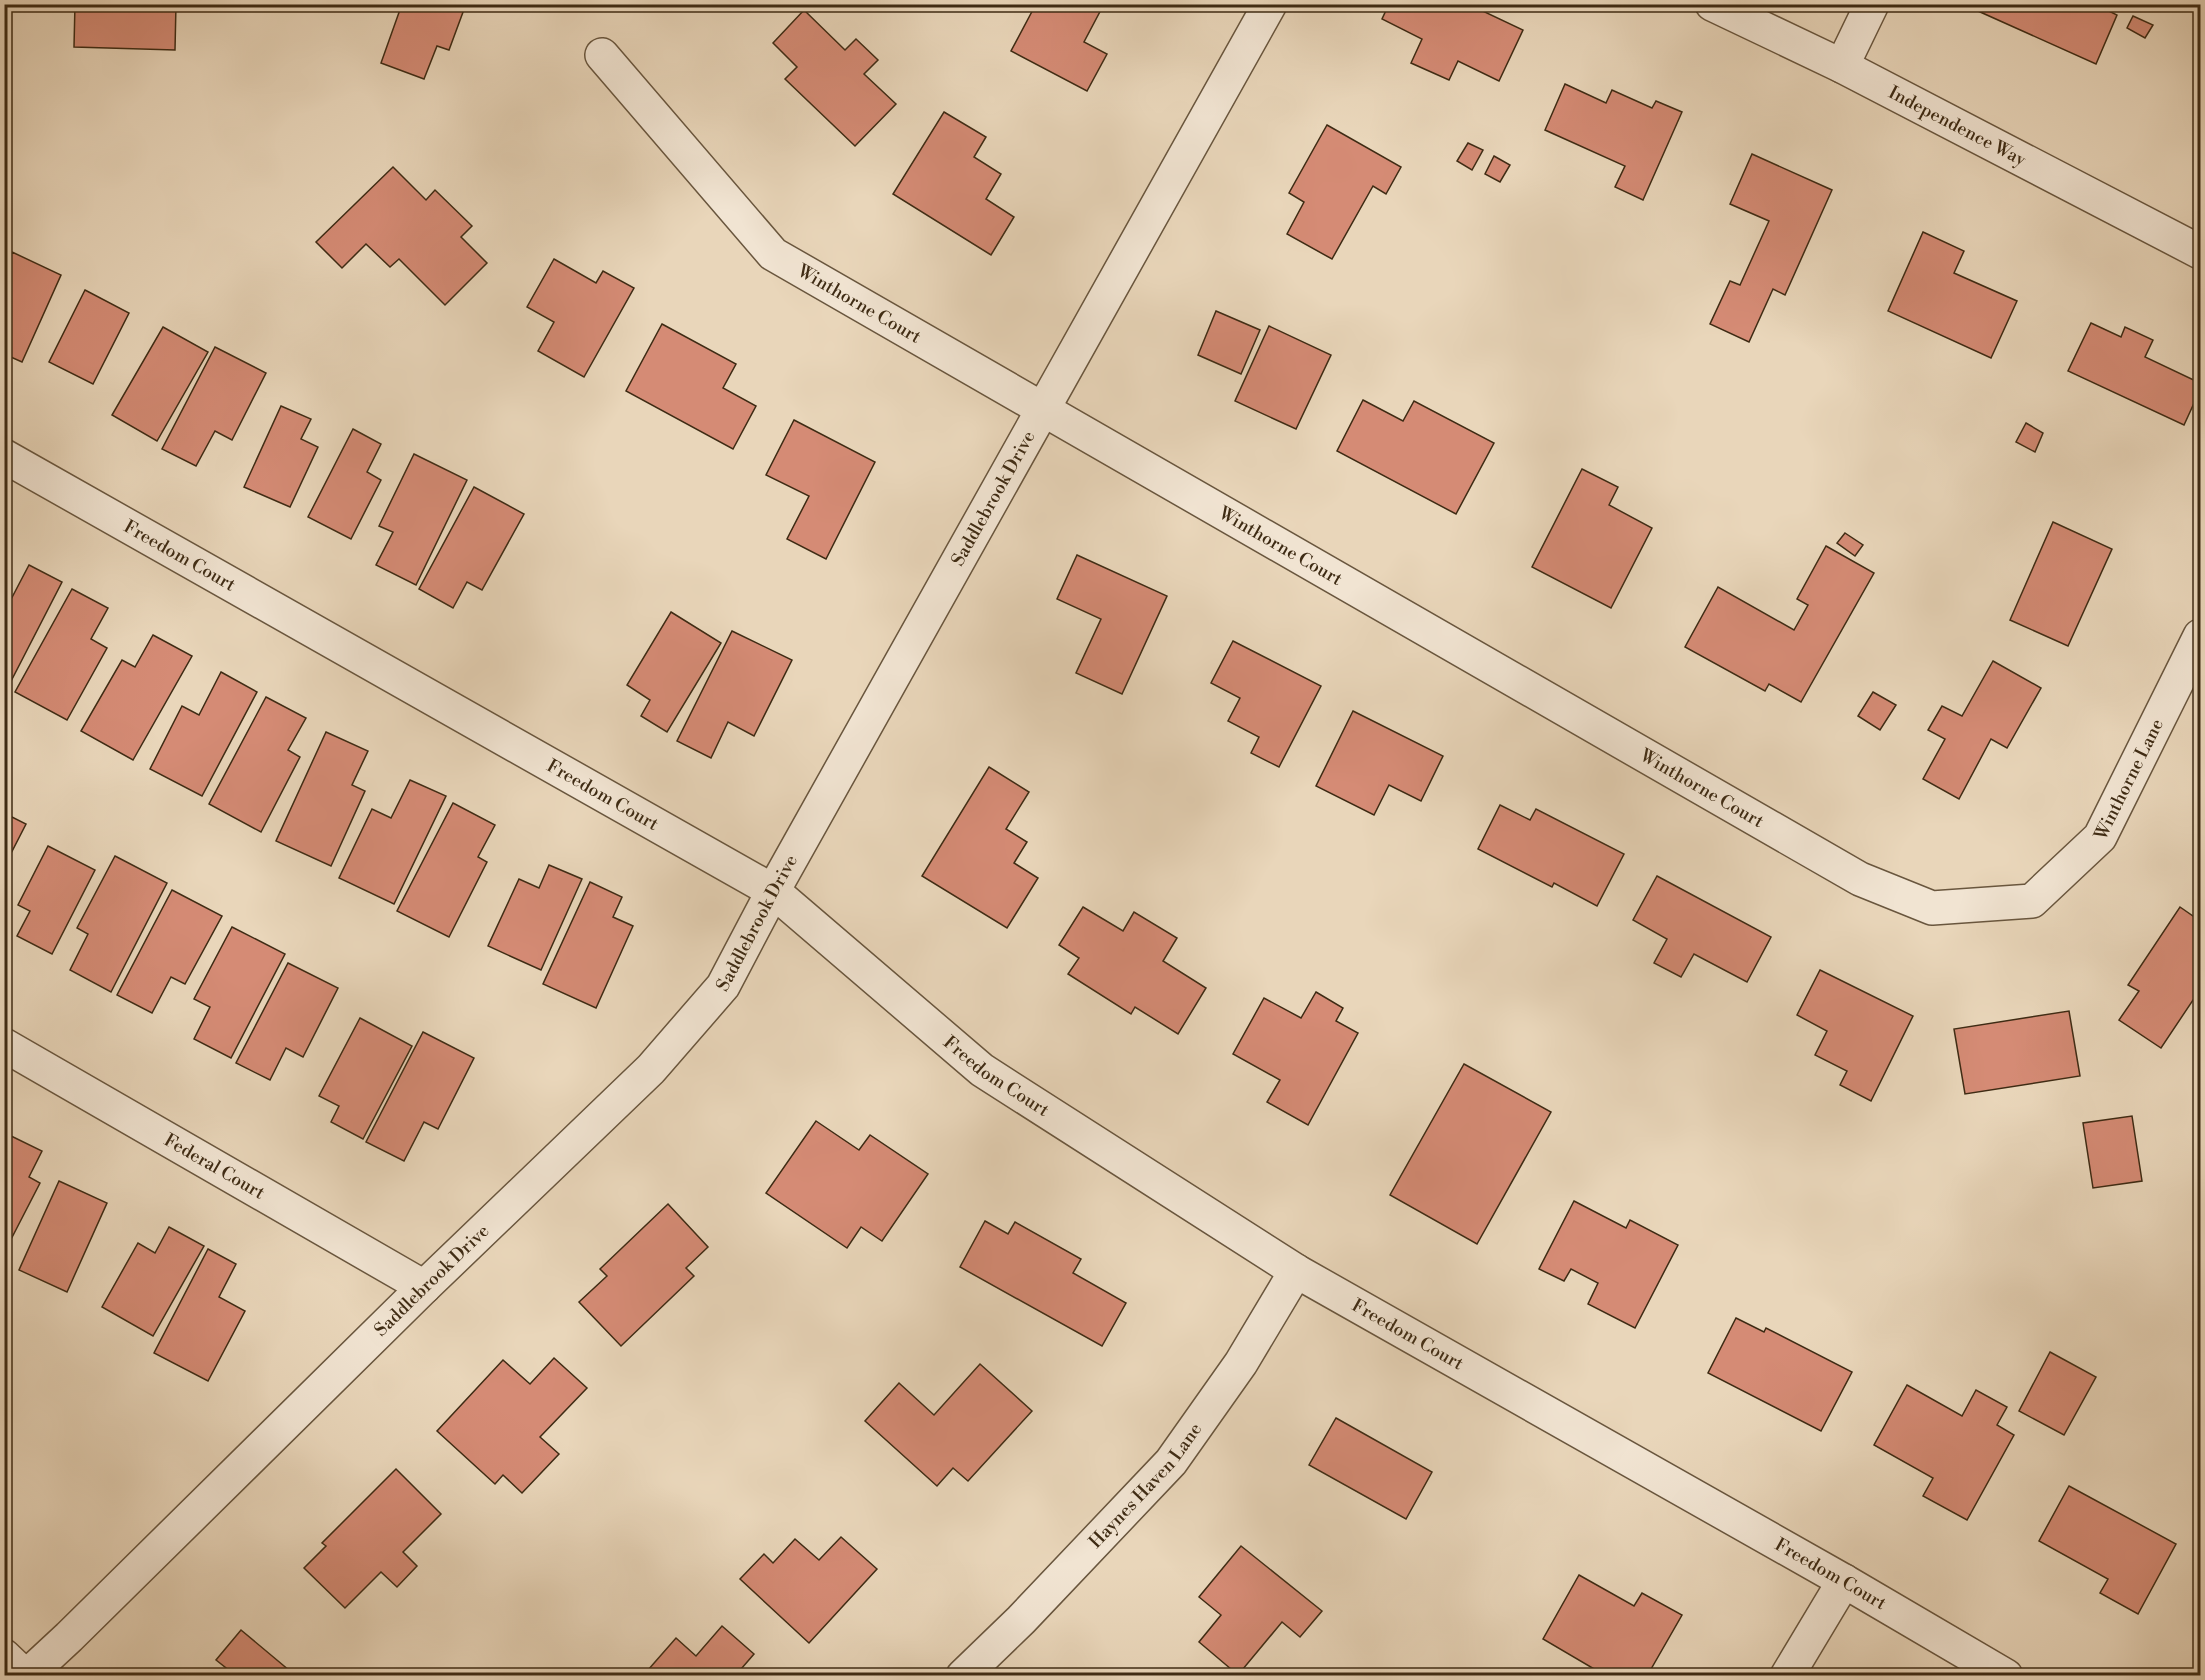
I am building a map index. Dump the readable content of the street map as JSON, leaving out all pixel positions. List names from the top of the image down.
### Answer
{
  "streets": {
    "street": [
      "Independence Way",
      "Winthorne Court",
      "Saddlebrook Drive",
      "Freedom Court",
      "Winthorne Lane",
      "Federal Court",
      "Haynes Haven Lane"
    ]
  },
  "crossings": [
    ["Winthorne Court", "Saddlebrook Drive"],
    ["Winthorne Court", "Winthorne Lane"],
    ["Saddlebrook Drive", "Freedom Court"],
    ["Saddlebrook Drive", "Federal Court"],
    ["Freedom Court", "Haynes Haven Lane"]
  ]
}
